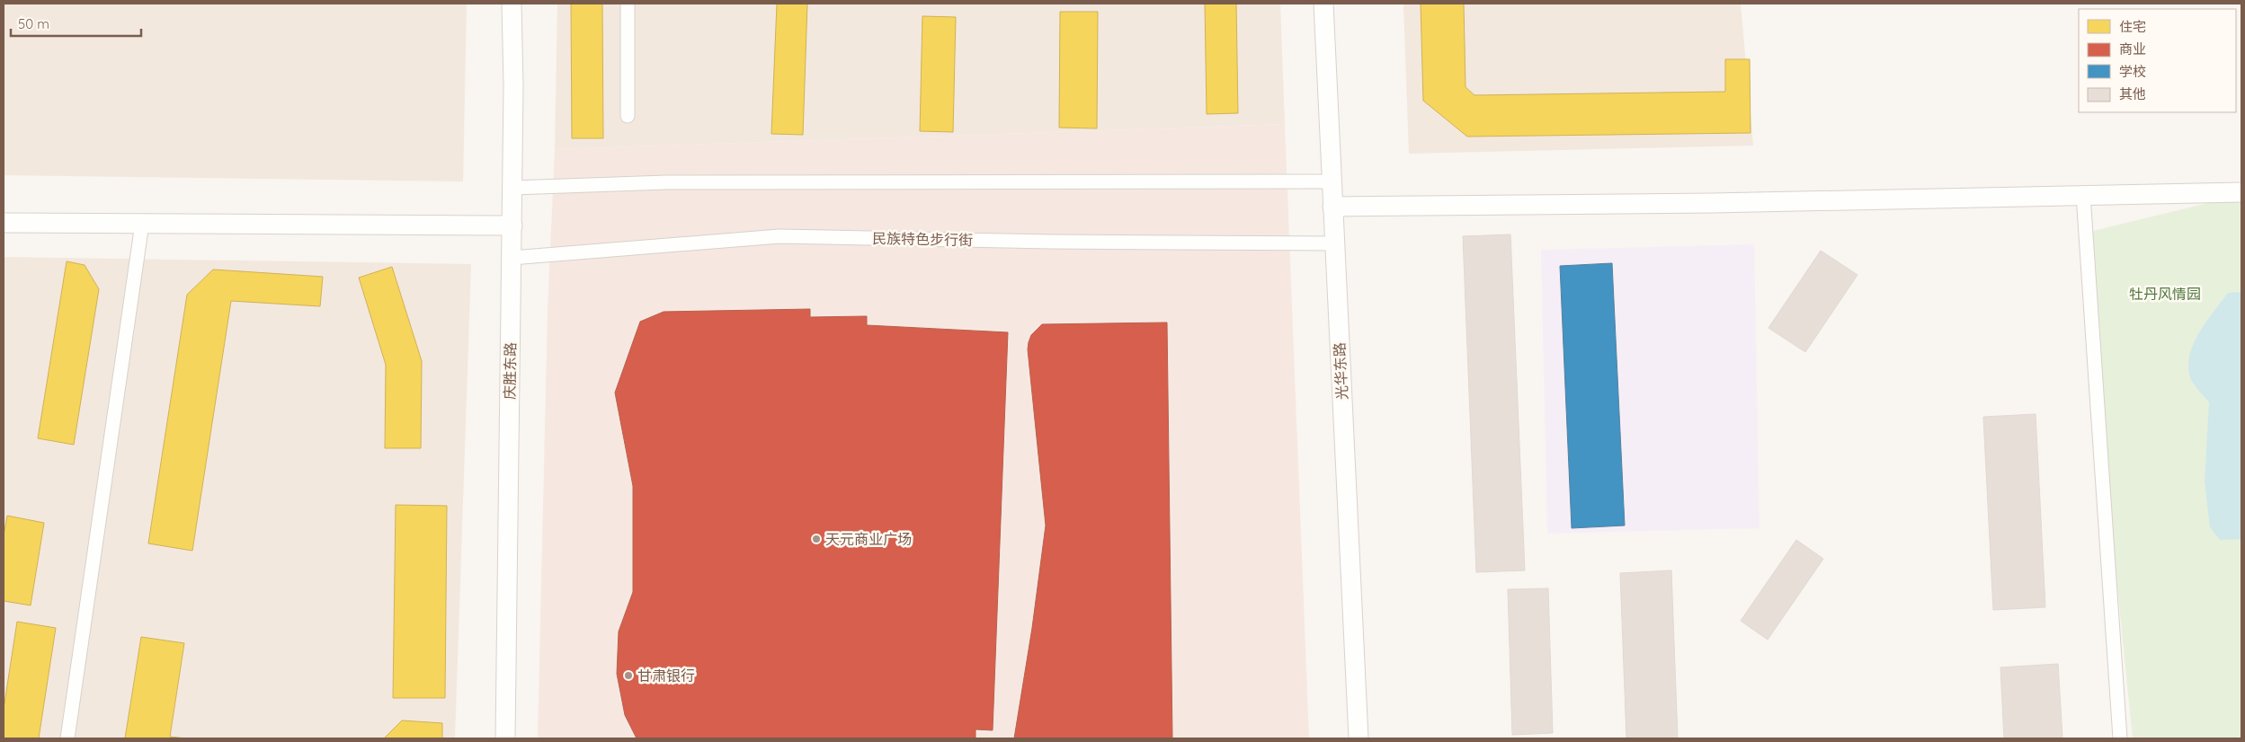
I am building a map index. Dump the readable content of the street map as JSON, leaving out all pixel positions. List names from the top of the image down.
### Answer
{
  "streets": {
    "main road": ["庆胜东路", "光华东路"],
    "street": ["民族特色步行街"]
  },
  "crossings": [
    ["民族特色步行街", "庆胜东路"],
    ["民族特色步行街", "光华东路"]
  ],
  "parks": ["牡丹风情园"],
  "places": ["天元商业广场", "甘肃银行"],
  "legend": [
    "住宅",
    "商业",
    "学校",
    "其他"
  ],
  "scale_bar": "50 m"
}
